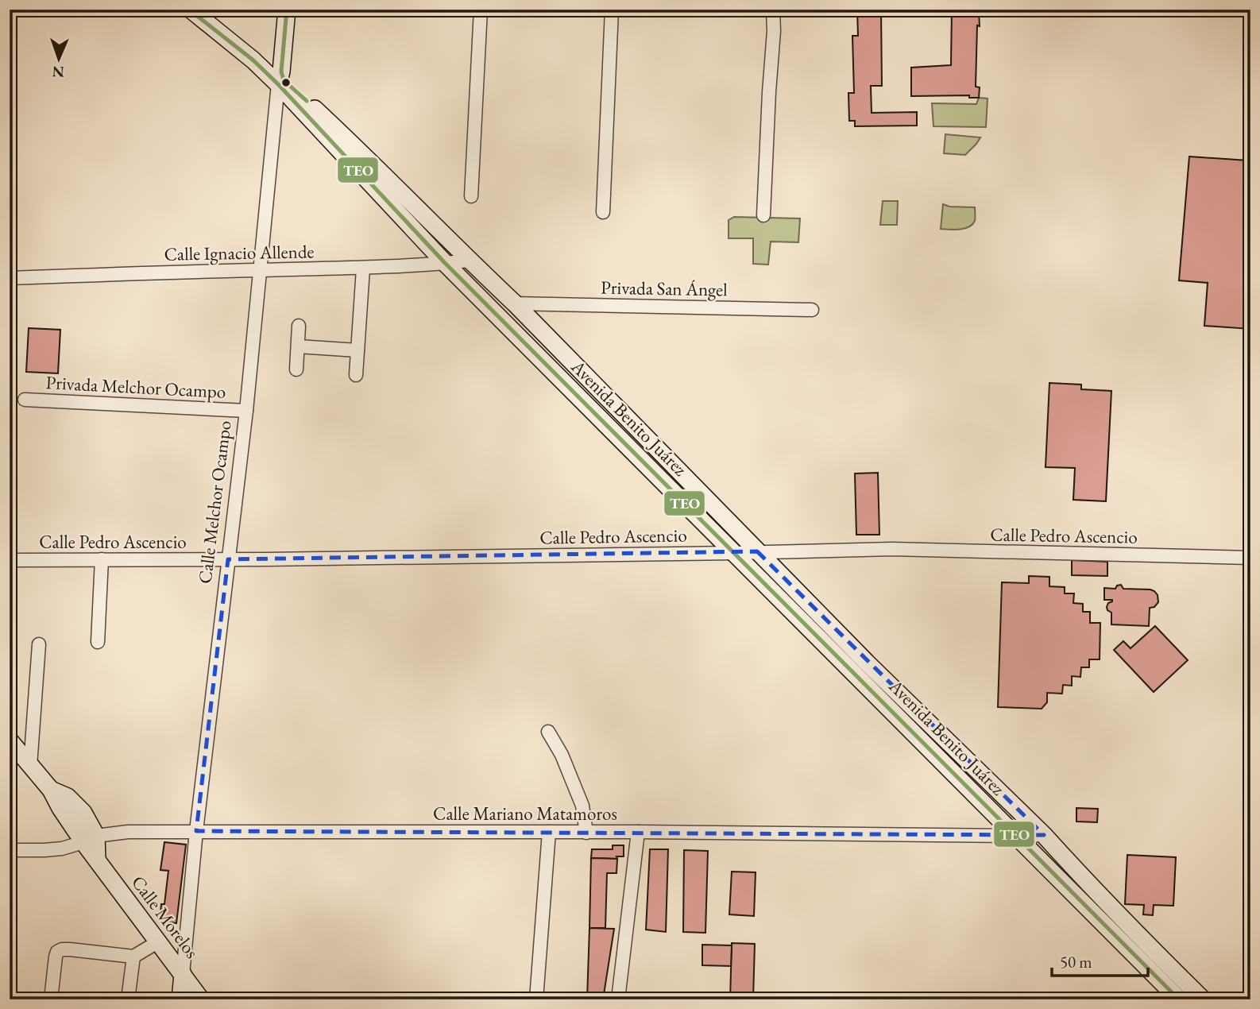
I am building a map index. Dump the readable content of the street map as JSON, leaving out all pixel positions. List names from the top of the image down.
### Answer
{
  "streets": {
    "main road": ["Avenida Benito Juárez", "Calle Melchor Ocampo", "Calle Morelos"],
    "street": [
      "Calle Ignacio Allende",
      "Privada San Ángel",
      "Privada Melchor Ocampo",
      "Calle Pedro Ascencio",
      "Calle Mariano Matamoros"
    ]
  },
  "crossings": [
    ["Calle Ignacio Allende", "Avenida Benito Juárez"],
    ["Calle Ignacio Allende", "Calle Melchor Ocampo"],
    ["Privada San Ángel", "Avenida Benito Juárez"],
    ["Privada Melchor Ocampo", "Calle Melchor Ocampo"],
    ["Avenida Benito Juárez", "Calle Melchor Ocampo"],
    ["Avenida Benito Juárez", "Calle Pedro Ascencio"],
    ["Avenida Benito Juárez", "Calle Mariano Matamoros"],
    ["Calle Melchor Ocampo", "Calle Pedro Ascencio"],
    ["Calle Melchor Ocampo", "Calle Mariano Matamoros"],
    ["Calle Melchor Ocampo", "Calle Morelos"],
    ["Calle Mariano Matamoros", "Calle Morelos"]
  ],
  "lines": ["transit line TEO"],
  "scale_bar": "50 m",
  "north": "bottom"
}
